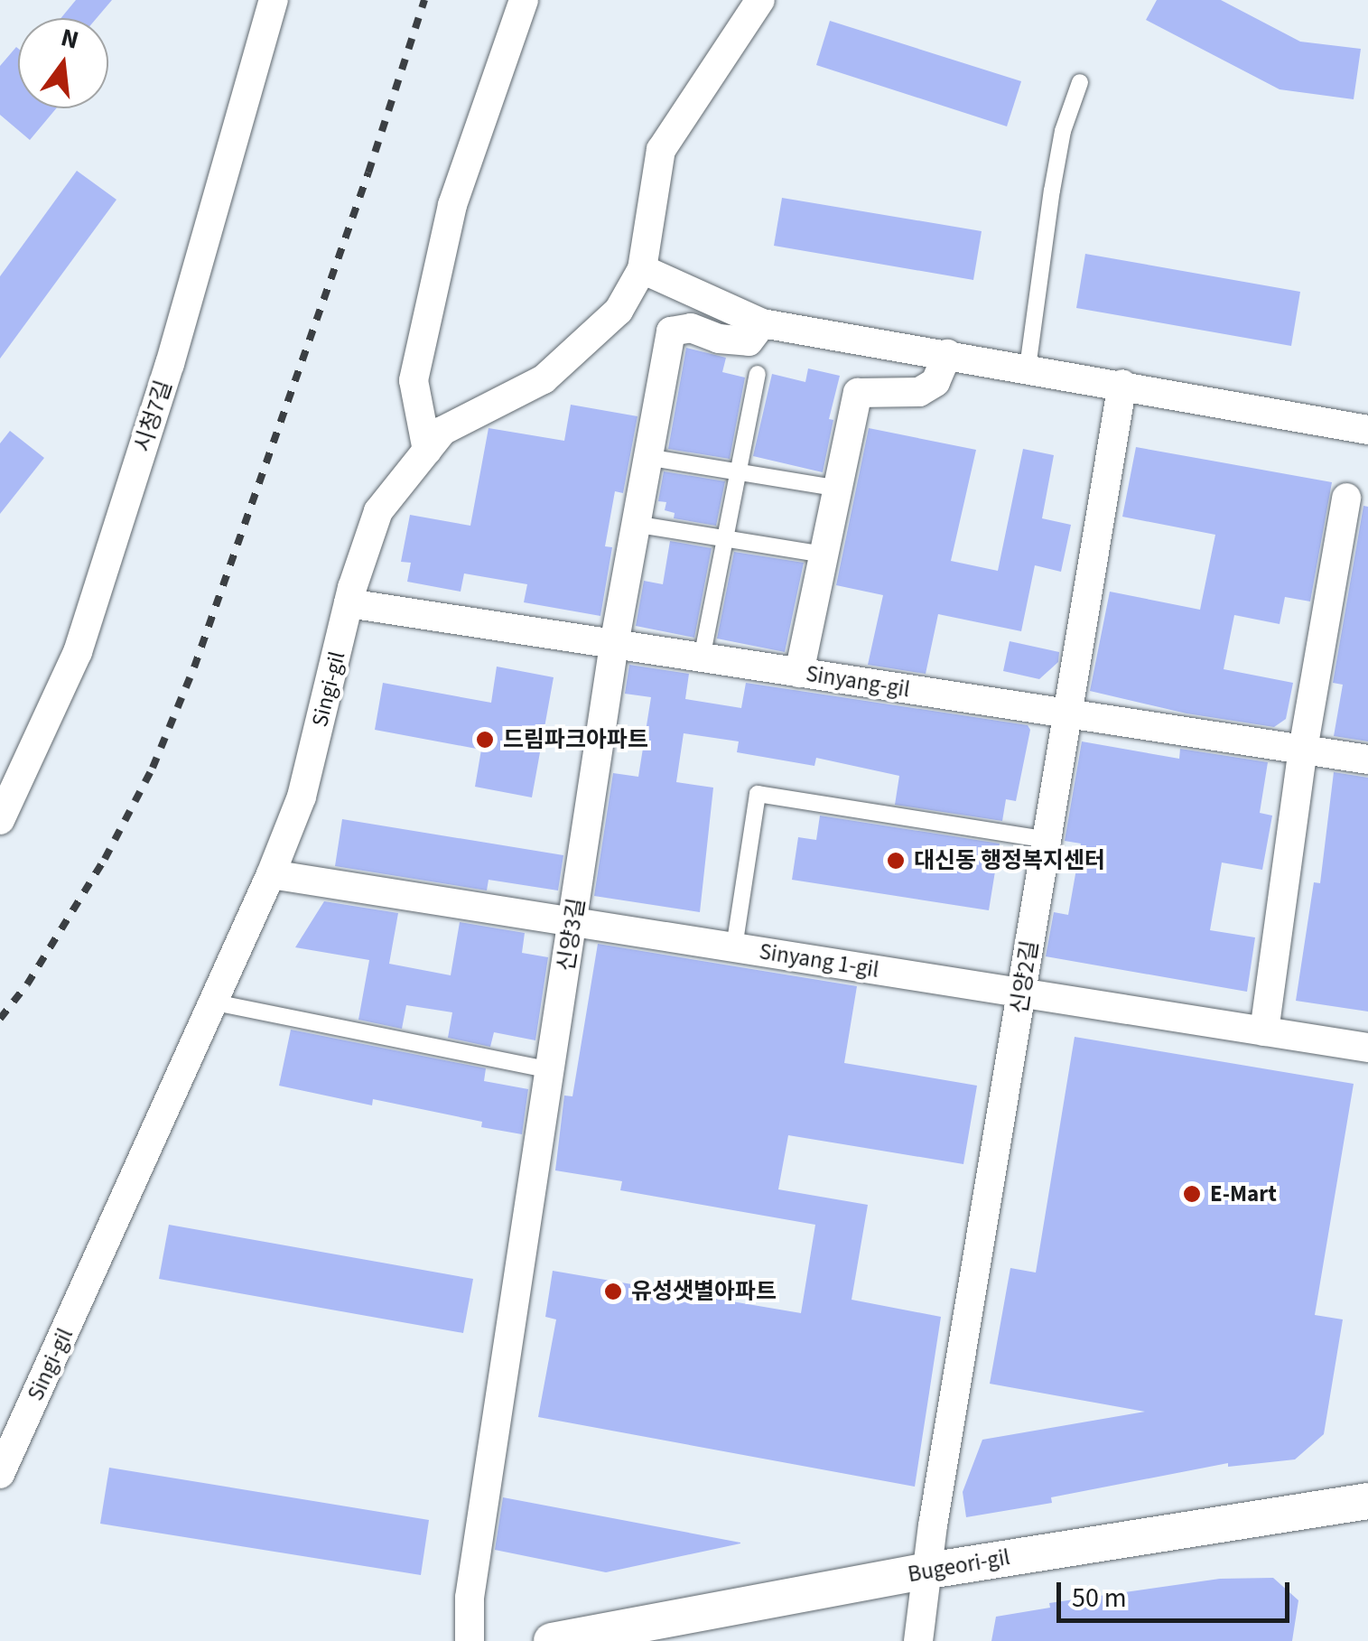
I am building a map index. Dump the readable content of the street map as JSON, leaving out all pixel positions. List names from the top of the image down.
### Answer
{
  "streets": {
    "street": [
      "시청7길",
      "Sinyang-gil",
      "Singi-gil",
      "신양3길",
      "Sinyang 1-gil",
      "신양2길",
      "Bugeori-gil"
    ]
  },
  "crossings": [
    ["Sinyang-gil", "Singi-gil"],
    ["Sinyang-gil", "신양3길"],
    ["Sinyang-gil", "신양2길"],
    ["Singi-gil", "Sinyang 1-gil"],
    ["신양3길", "Sinyang 1-gil"],
    ["Sinyang 1-gil", "신양2길"],
    ["신양2길", "Bugeori-gil"]
  ],
  "places": [
    "드림파크아파트",
    "대신동 행정복지센터",
    "E-Mart",
    "유성샛별아파트"
  ],
  "scale_bar": "50 m",
  "north": "top"
}
